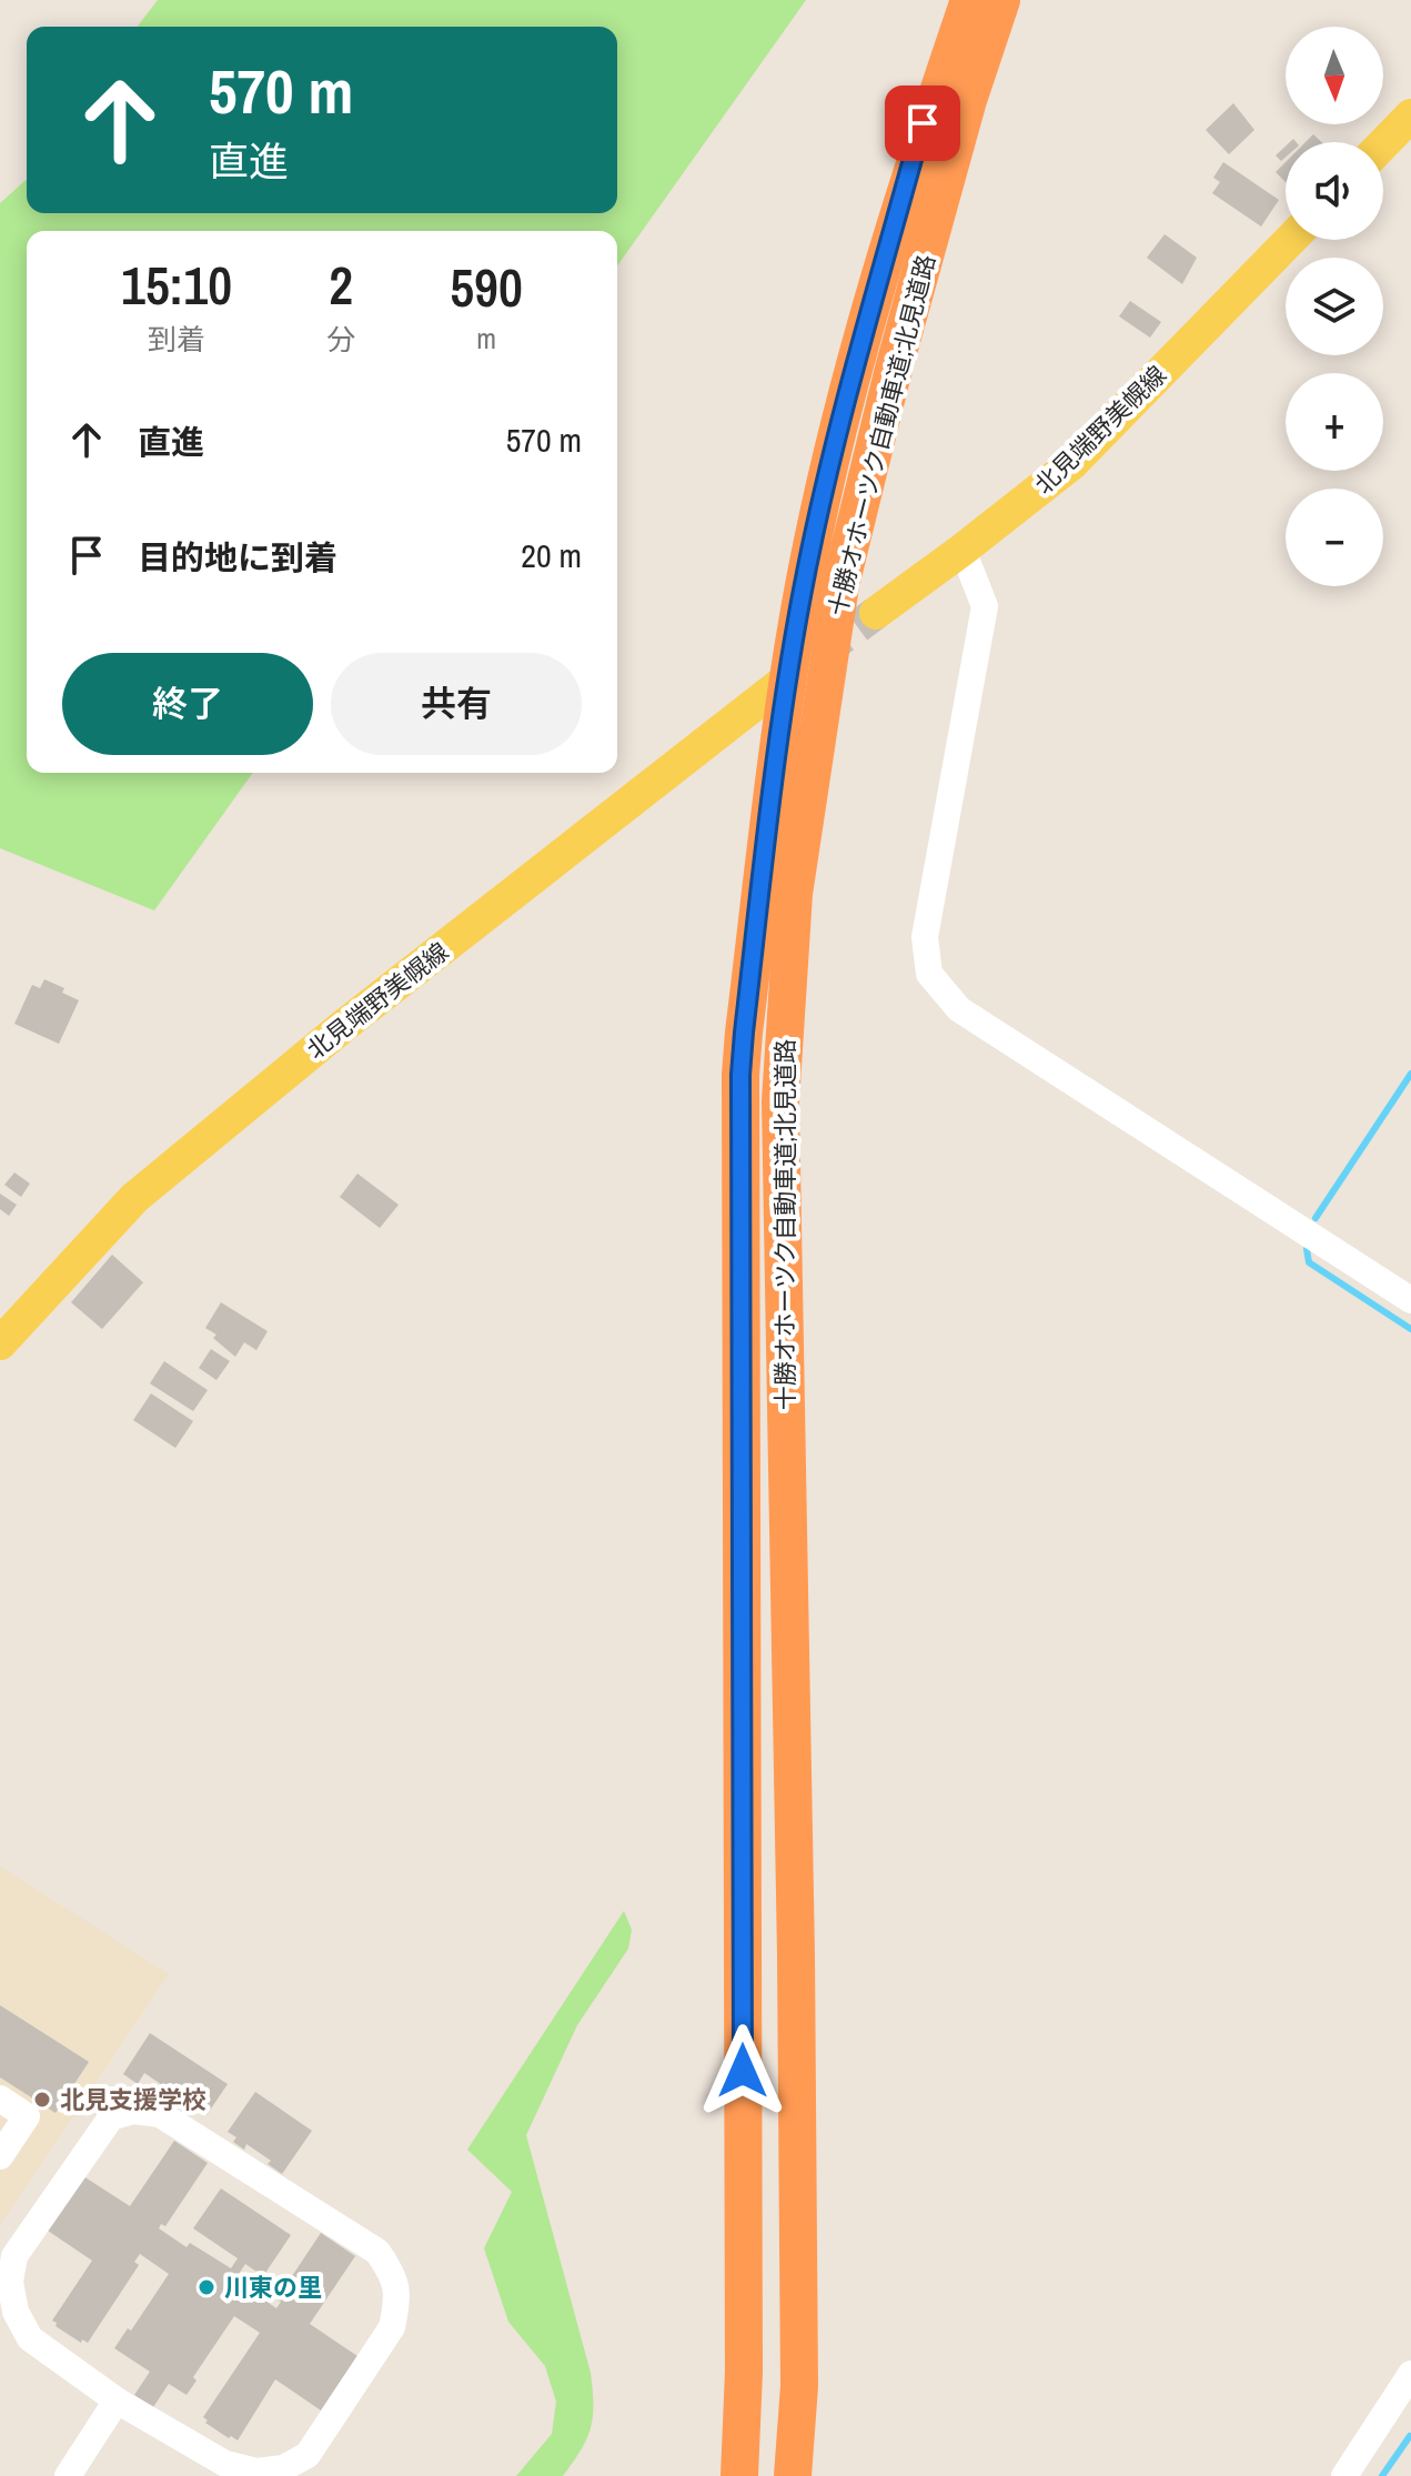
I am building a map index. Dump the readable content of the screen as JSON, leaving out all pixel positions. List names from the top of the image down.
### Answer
{
  "streets": {
    "highway": ["十勝オホーツク自動車道;北見道路"],
    "main road": ["北見端野美幌線"]
  },
  "places": ["北見支援学校", "川東の里"],
  "north": "bottom",
  "page": {
    "map_buttons": ["+", "−"],
    "turn": ["570 m", "直進"],
    "eta": [
      "15:10",
      "到着",
      "2",
      "分",
      "590",
      "m"
    ],
    "list": [
      {
        "name": "直進",
        "value": "570 m"
      },
      {
        "name": "目的地に到着",
        "value": "20 m"
      }
    ],
    "buttons": ["終了", "共有"]
  }
}
